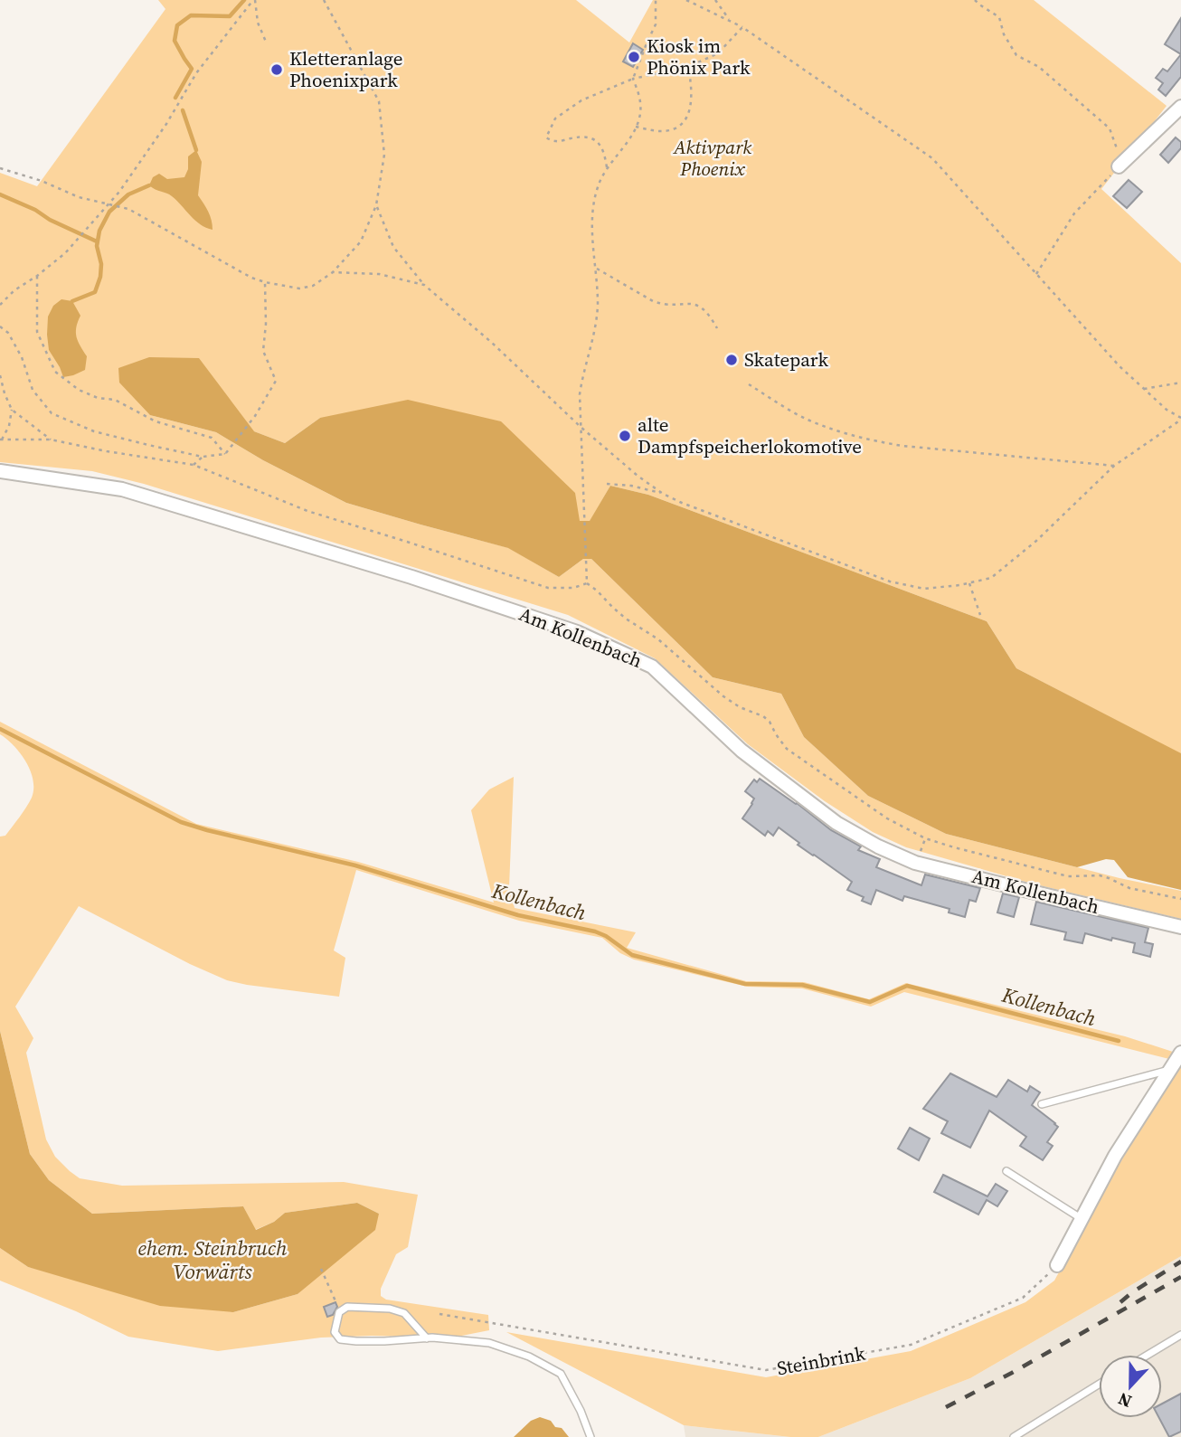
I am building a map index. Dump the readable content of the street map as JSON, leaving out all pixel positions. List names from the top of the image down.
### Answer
{
  "streets": {
    "street": ["Am Kollenbach"],
    "path": ["Steinbrink"]
  },
  "water": ["Kollenbach", "ehem. Steinbruch Vorwärts"],
  "parks": ["Aktivpark Phoenix"],
  "places": [
    "Kiosk im Phönix Park",
    "Kletteranlage Phoenixpark",
    "Skatepark",
    "alte Dampfspeicherlokomotive"
  ],
  "north": "bottom"
}
